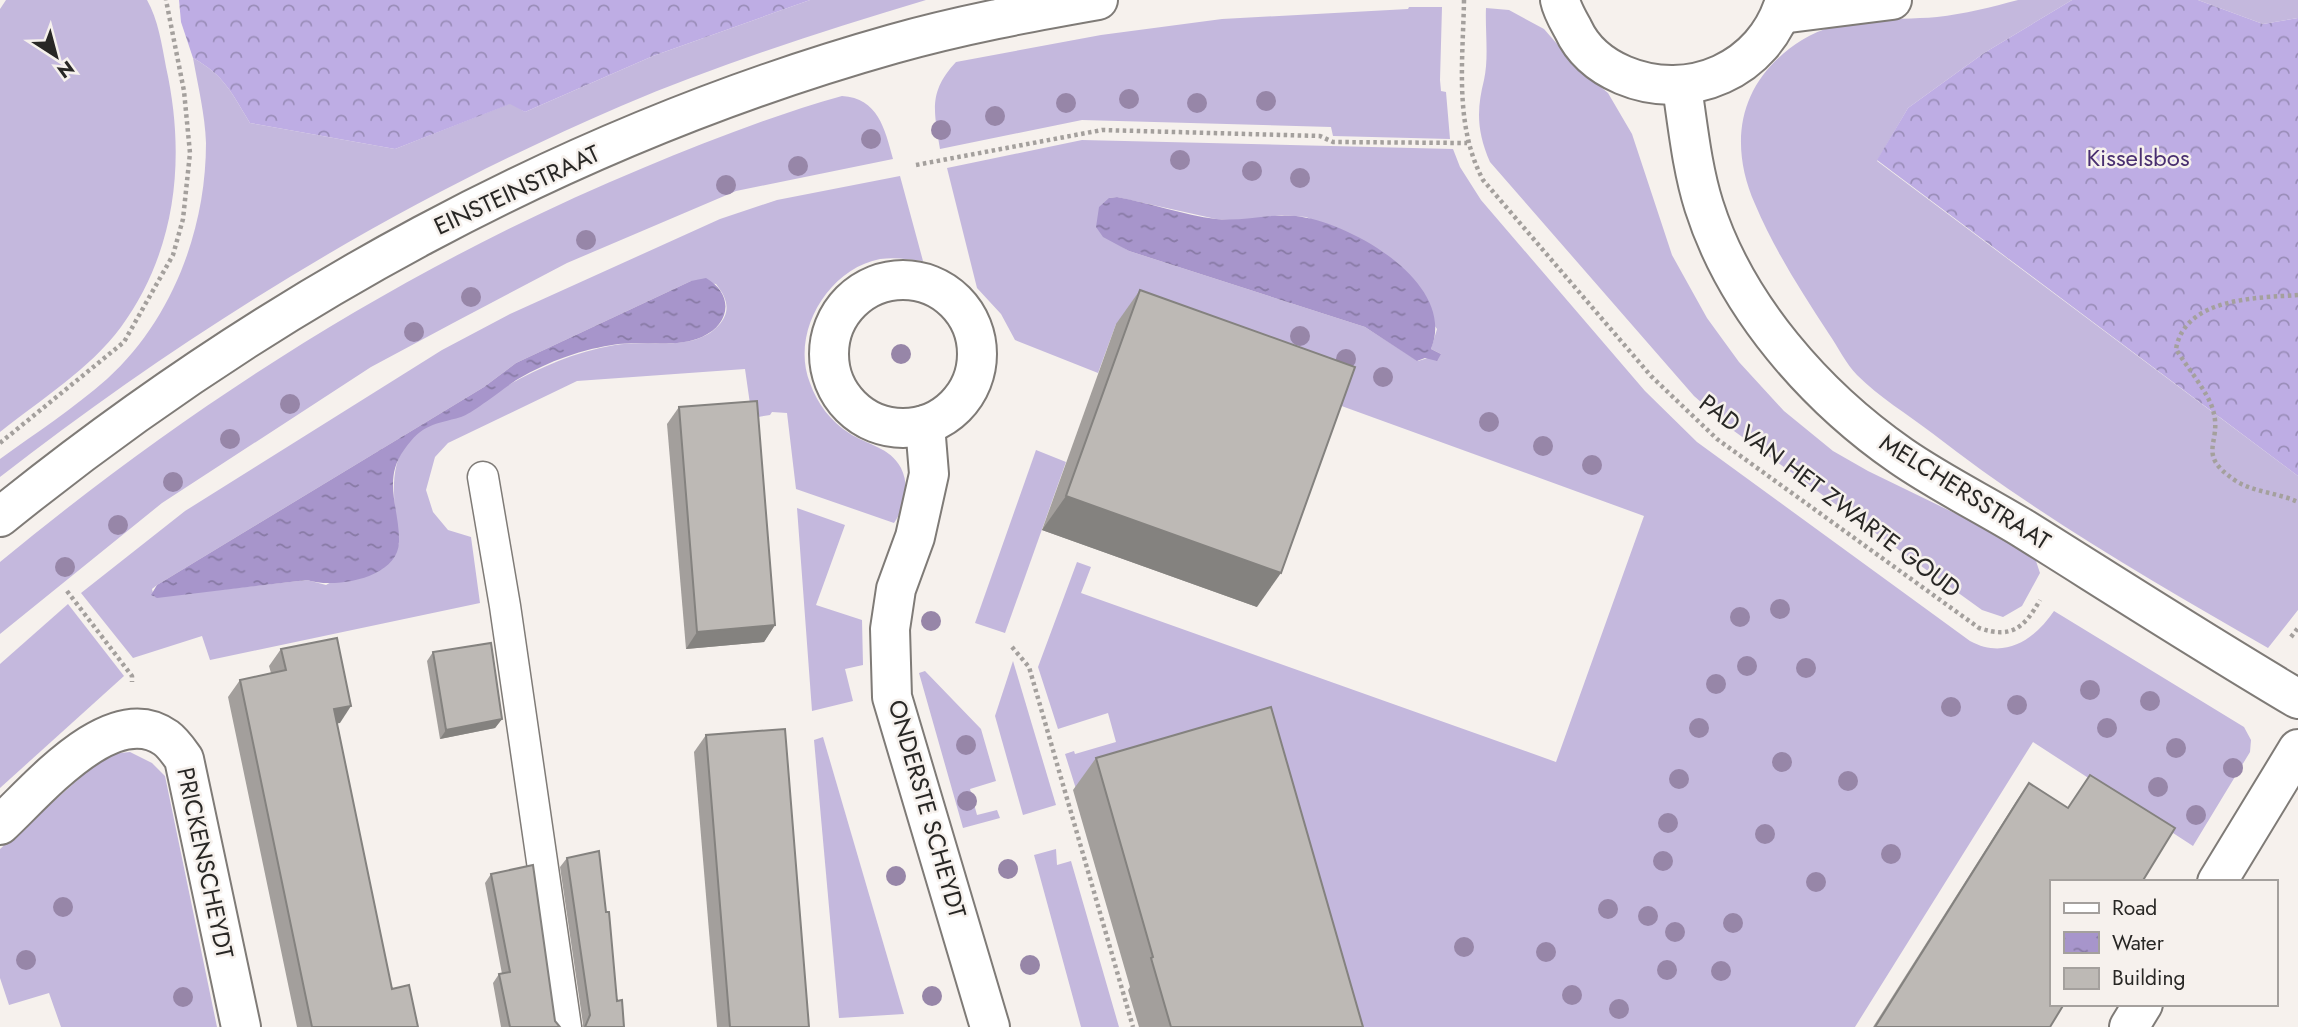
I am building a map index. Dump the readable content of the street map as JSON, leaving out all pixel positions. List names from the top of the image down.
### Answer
{
  "streets": {
    "street": [
      "EINSTEINSTRAAT",
      "MELCHERSSTRAAT",
      "ONDERSTE SCHEYDT",
      "PRICKENSCHEYDT"
    ],
    "path": ["PAD VAN HET ZWARTE GOUD"]
  },
  "parks": ["Kisselsbos"],
  "legend": ["Road", "Water", "Building"],
  "north": "bottom right"
}
